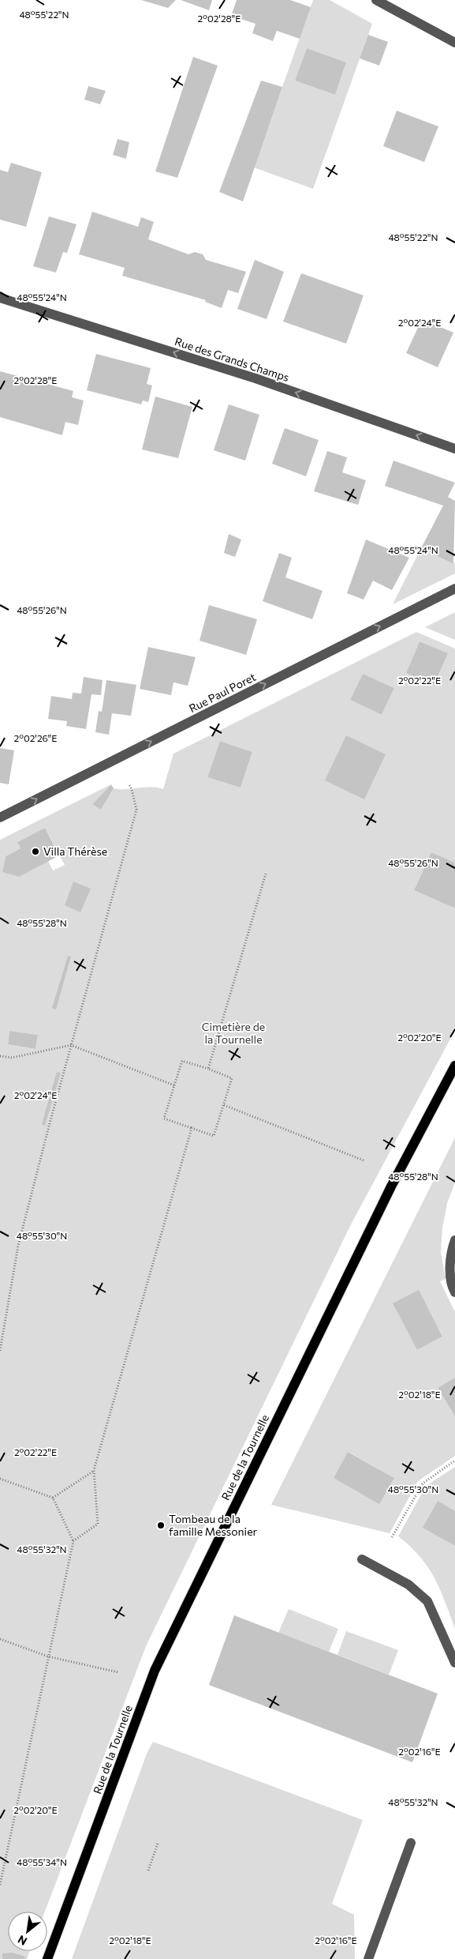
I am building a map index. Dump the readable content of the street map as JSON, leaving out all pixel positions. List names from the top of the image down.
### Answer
{
  "streets": {
    "main road": ["Rue de la Tournelle"],
    "street": ["Rue des Grands Champs", "Rue Paul Poret"]
  },
  "one_way": ["Rue des Grands Champs", "Rue Paul Poret"],
  "parks": ["Cimetière de la Tournelle"],
  "places": ["Villa Thérèse", "Tombeau de la famille Messonier"],
  "north": "bottom left",
  "coordinates": [
    "48°55'22\"N",
    "2°02'28\"E",
    "48°55'24\"N",
    "2°02'24\"E",
    "48°55'26\"N",
    "2°02'22\"E",
    "2°02'26\"E",
    "48°55'28\"N",
    "2°02'20\"E",
    "48°55'30\"N",
    "2°02'18\"E",
    "48°55'32\"N",
    "2°02'16\"E",
    "48°55'34\"N"
  ]
}
